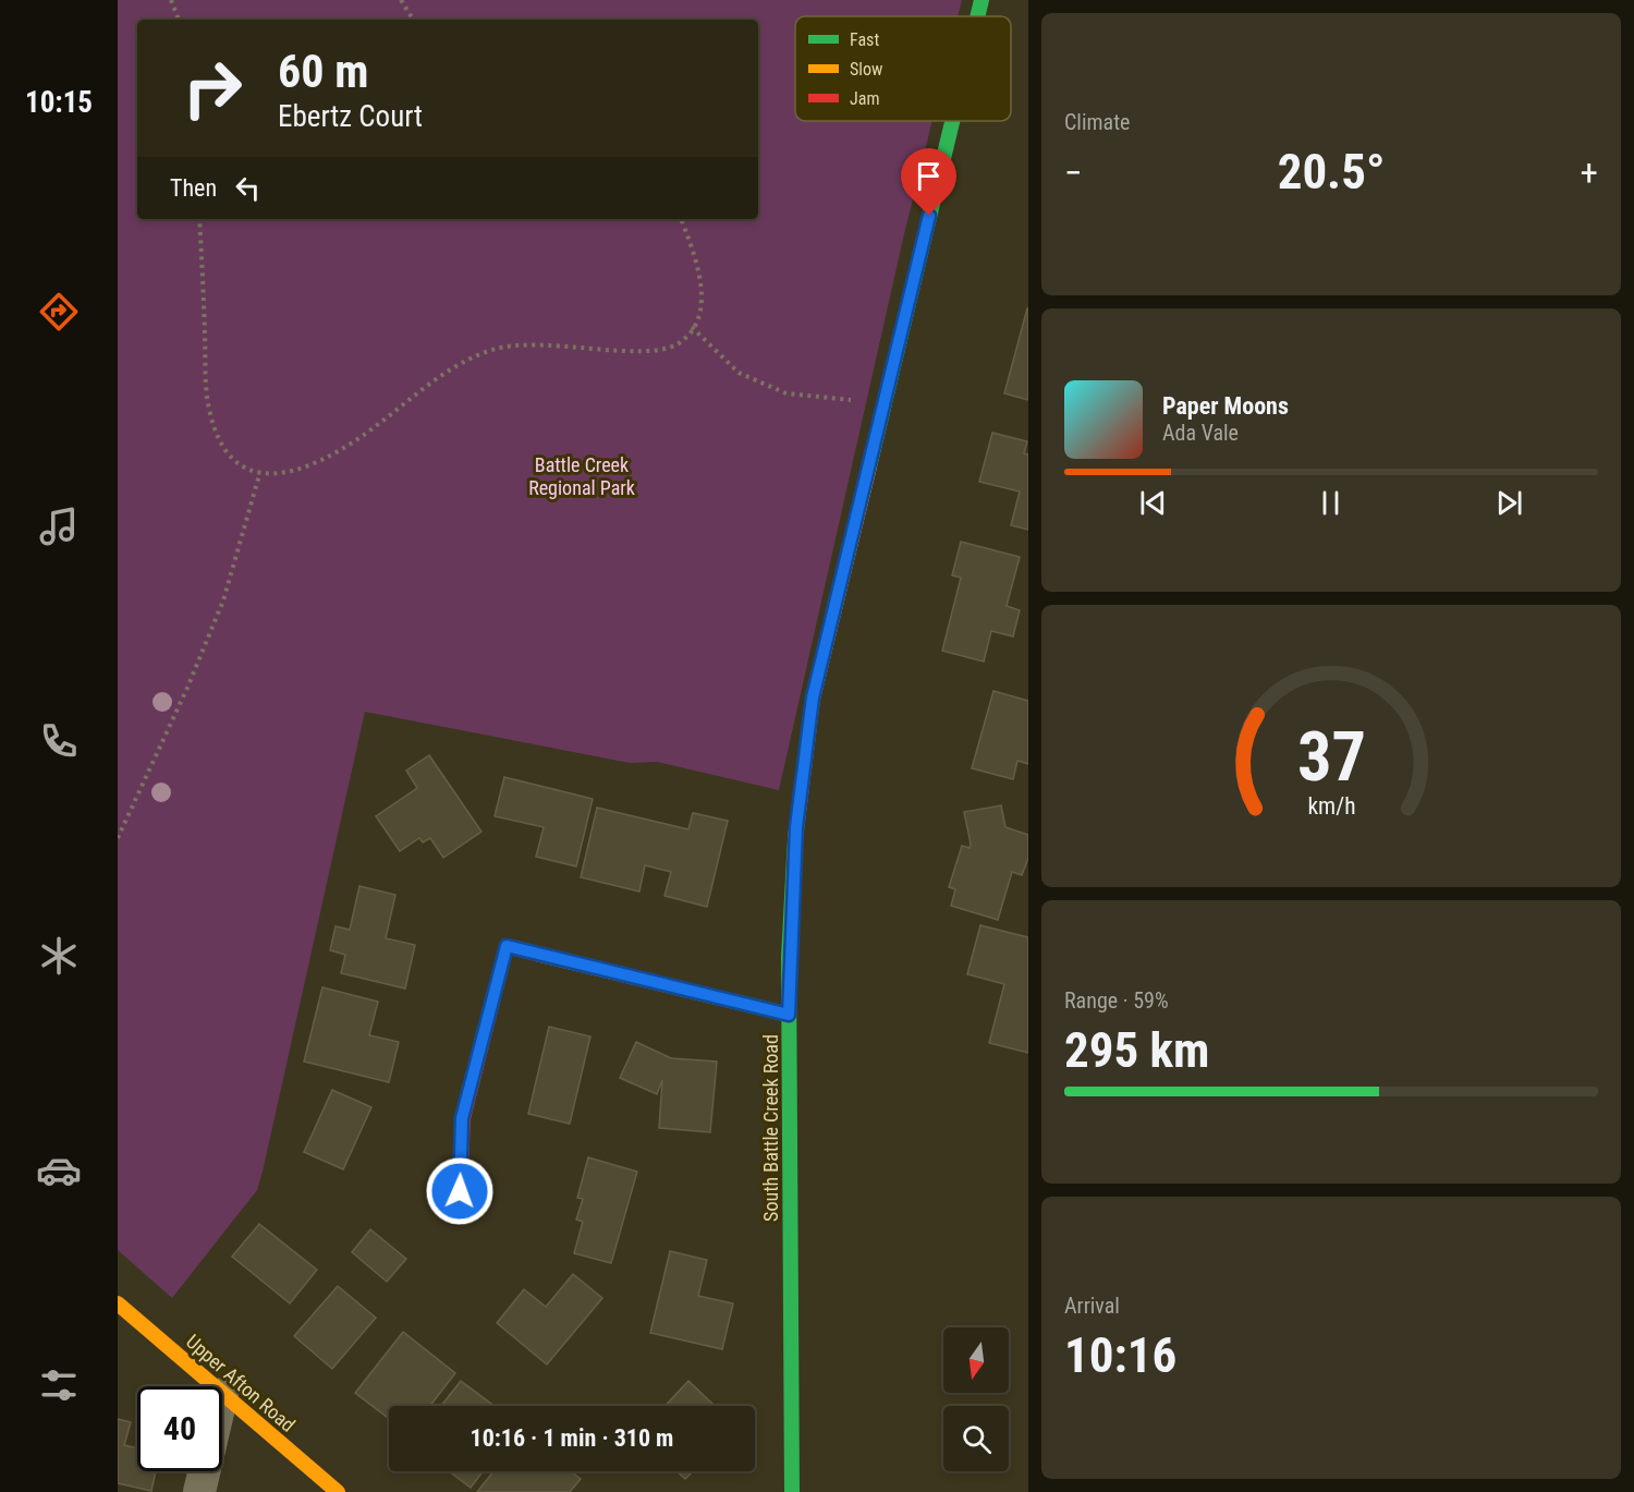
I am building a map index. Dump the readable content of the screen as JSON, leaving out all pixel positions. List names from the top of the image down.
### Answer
{
  "streets": {
    "street": ["South Battle Creek Road", "Upper Afton Road"]
  },
  "parks": ["Battle Creek Regional Park"],
  "legend": ["Fast", "Slow", "Jam"],
  "north": "bottom",
  "page": {
    "tabs": "10:15",
    "tile": [
      "Climate",
      ["Range · 59%", "295 km"],
      ["Arrival", "10:16"]
    ],
    "turn": ["60 m", "Ebertz Court"],
    "heat": ["−", "20.5°", "+"],
    "then": "Then",
    "song": ["Paper Moons", "Ada Vale"],
    "limit": "40",
    "trip": "10:16 · 1 min · 310 m",
    "gauge": ["37", "km/h"]
  }
}
